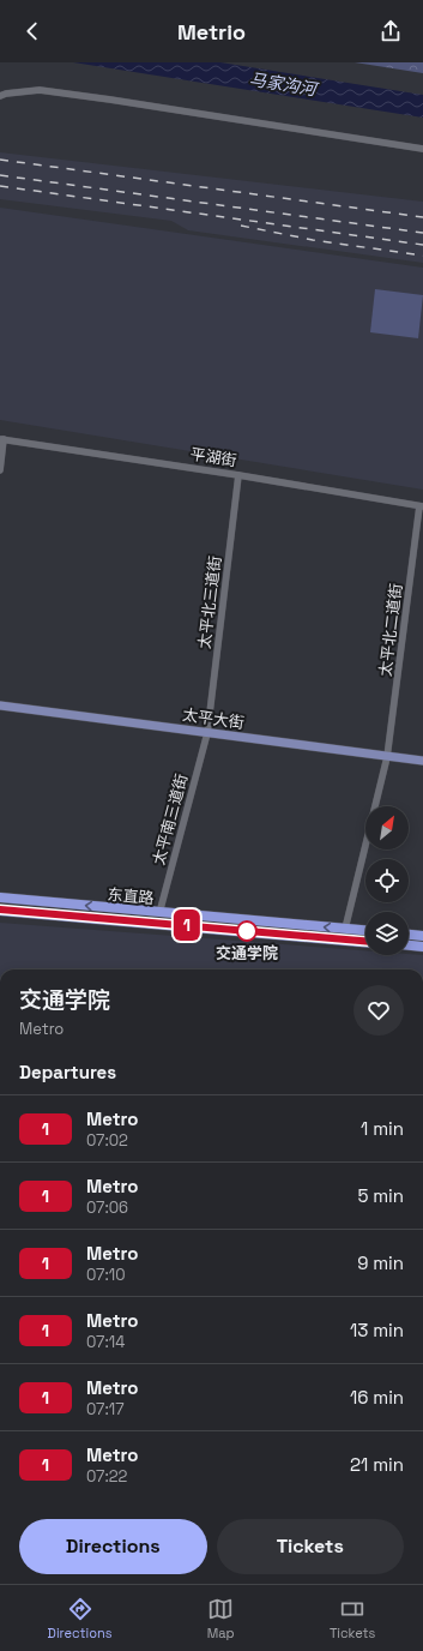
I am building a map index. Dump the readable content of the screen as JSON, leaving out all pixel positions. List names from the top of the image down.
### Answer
{
  "streets": {
    "highway": ["东直路"],
    "main road": ["太平大街"],
    "street": [
      "平湖街",
      "太平北三道街",
      "太平北二道街",
      "太平南三道街"
    ]
  },
  "crossings": [
    ["平湖街", "太平北三道街"],
    ["平湖街", "太平北二道街"],
    ["太平北三道街", "太平大街"],
    ["太平北三道街", "太平南三道街"],
    ["太平北二道街", "太平大街"],
    ["太平北二道街", "东直路"],
    ["太平大街", "太平南三道街"],
    ["太平南三道街", "东直路"]
  ],
  "water": ["马家沟河"],
  "places": ["交通学院"],
  "lines": ["metro line 1"],
  "north": "top right",
  "page": {
    "header": "Metrio",
    "on_map": "1",
    "heading": [
      ["交通学院", "Metro"],
      "Departures"
    ],
    "list": [
      {
        "mark": "1",
        "name": "Metro",
        "note": "07:02",
        "value": "1 min"
      },
      {
        "mark": "1",
        "name": "Metro",
        "note": "07:06",
        "value": "5 min"
      },
      {
        "mark": "1",
        "name": "Metro",
        "note": "07:10",
        "value": "9 min"
      },
      {
        "mark": "1",
        "name": "Metro",
        "note": "07:14",
        "value": "13 min"
      },
      {
        "mark": "1",
        "name": "Metro",
        "note": "07:17",
        "value": "16 min"
      },
      {
        "mark": "1",
        "name": "Metro",
        "note": "07:22",
        "value": "21 min"
      }
    ],
    "buttons": ["Directions", "Tickets"],
    "tabs": ["Directions", "Map", "Tickets"]
  }
}
